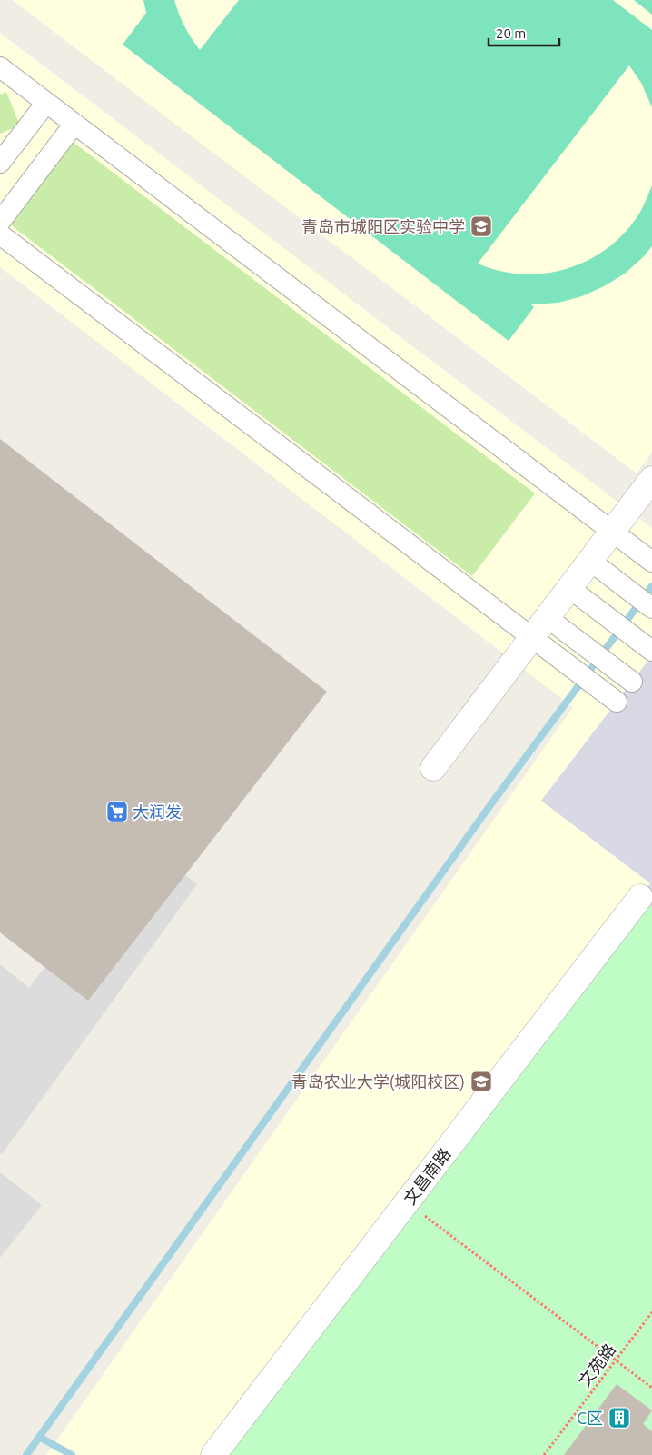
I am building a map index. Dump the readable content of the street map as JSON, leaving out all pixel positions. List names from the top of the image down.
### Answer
{
  "streets": {
    "street": ["文昌南路"],
    "path": ["文苑路"]
  },
  "places": {
    "school or university": ["青岛市城阳区实验中学", "青岛农业大学(城阳校区)"],
    "supermarket": ["大润发"],
    "building": ["C区"]
  },
  "scale_bar": "20 m"
}
